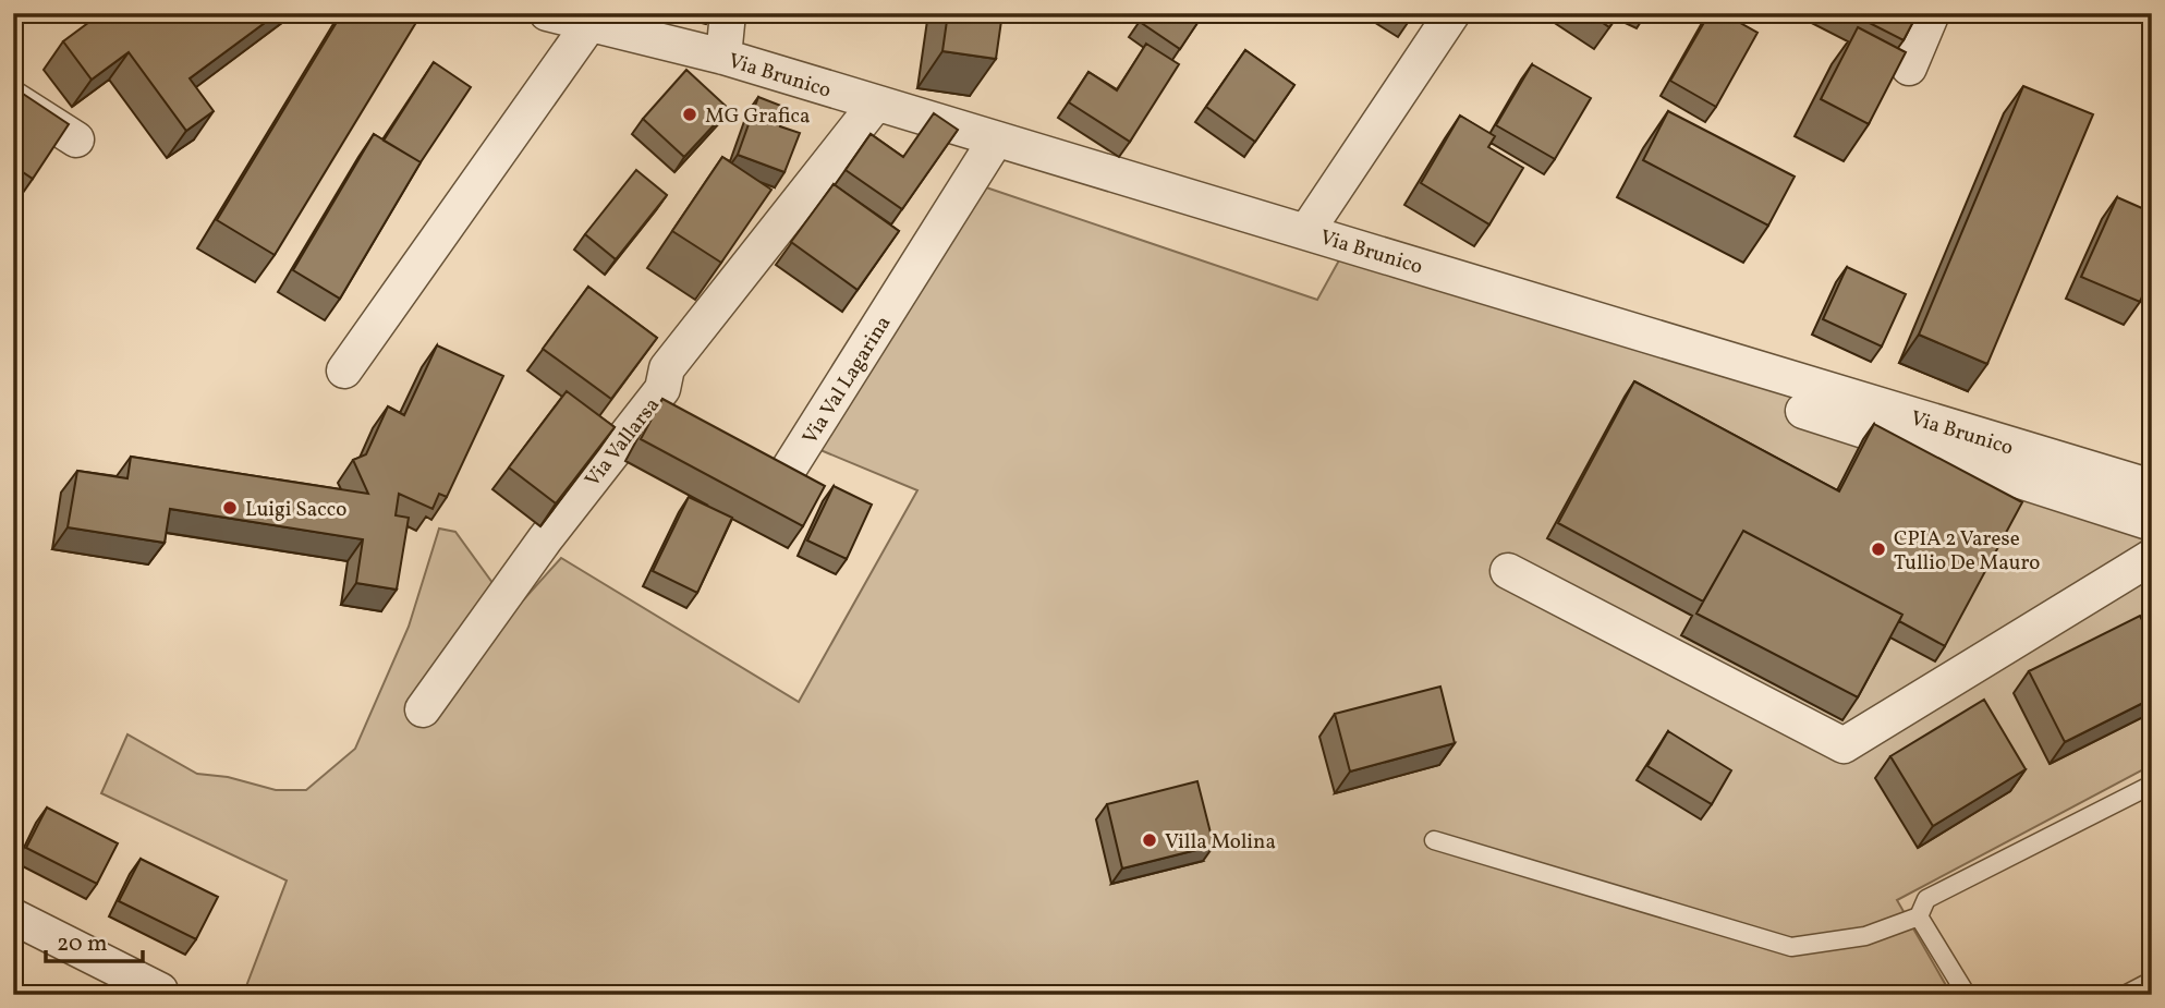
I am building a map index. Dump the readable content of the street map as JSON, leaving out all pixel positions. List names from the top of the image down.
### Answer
{
  "streets": {
    "street": ["Via Brunico", "Via Val Lagarina", "Via Vallarsa"]
  },
  "crossings": [
    ["Via Brunico", "Via Val Lagarina"],
    ["Via Brunico", "Via Vallarsa"]
  ],
  "places": [
    "MG Grafica",
    "Luigi Sacco",
    "CPIA 2 Varese Tullio De Mauro",
    "Villa Molina"
  ],
  "scale_bar": "20 m"
}
